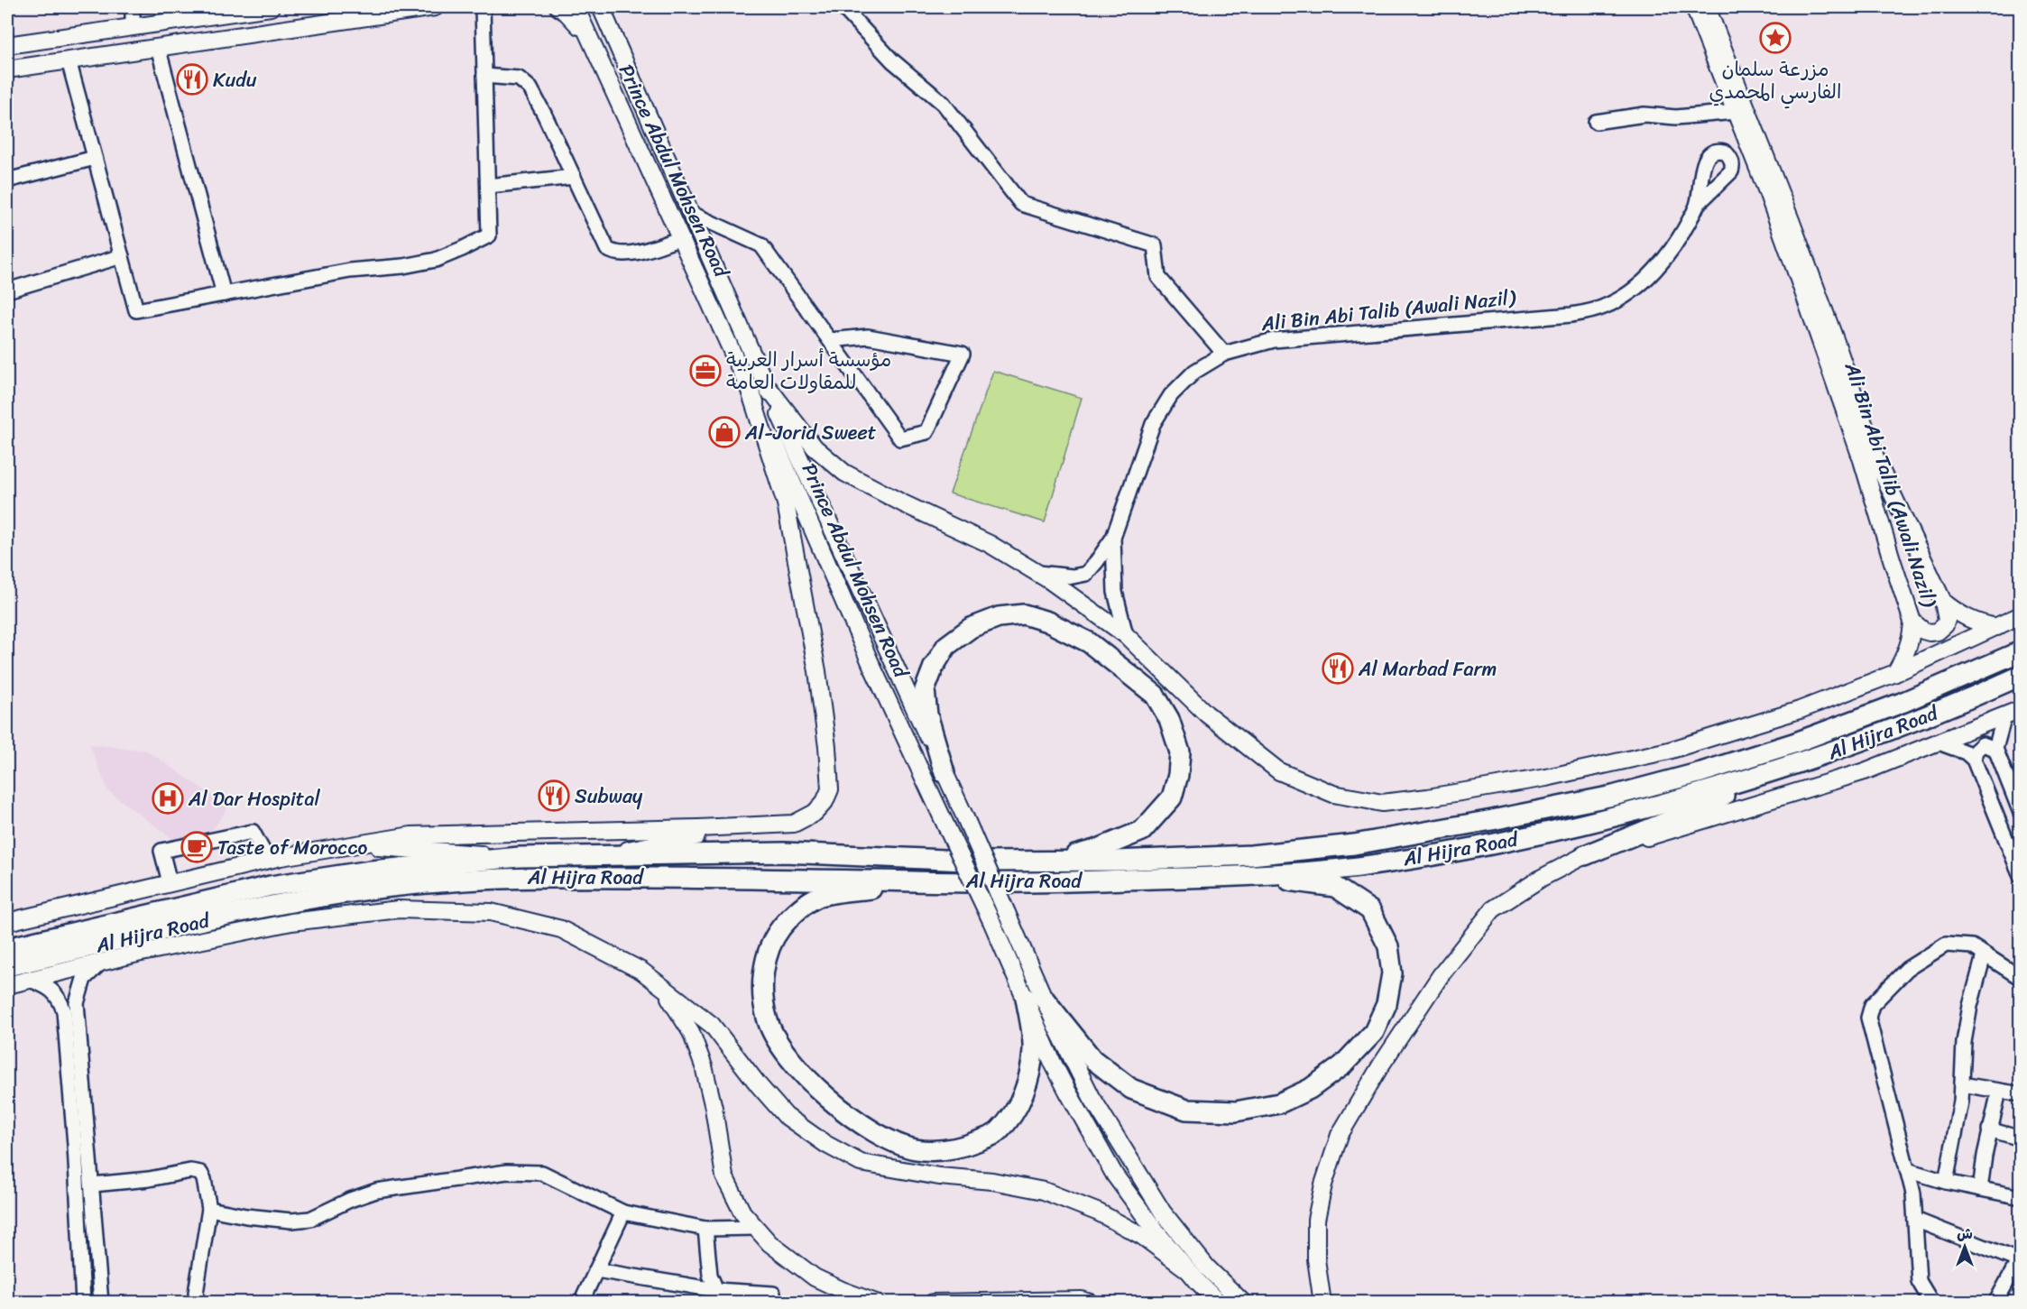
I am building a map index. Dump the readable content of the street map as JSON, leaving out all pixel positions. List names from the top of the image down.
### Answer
{
  "streets": {
    "highway": ["Al Hijra Road"],
    "main road": ["Prince Abdul Mohsen Road", "Ali Bin Abi Talib (Awali Nazil)"]
  },
  "places": {
    "place": ["مزرعة سلمان الفارسي المحمدي"],
    "restaurant": ["Kudu", "Al Marbad Farm", "Subway"],
    "office": ["مؤسسة أسرار العربية للمقاولات العامة"],
    "shop": ["Al-Jorid Sweet"],
    "hospital": ["Al Dar Hospital"],
    "cafe": ["Taste of Morocco"]
  },
  "north": "top"
}
